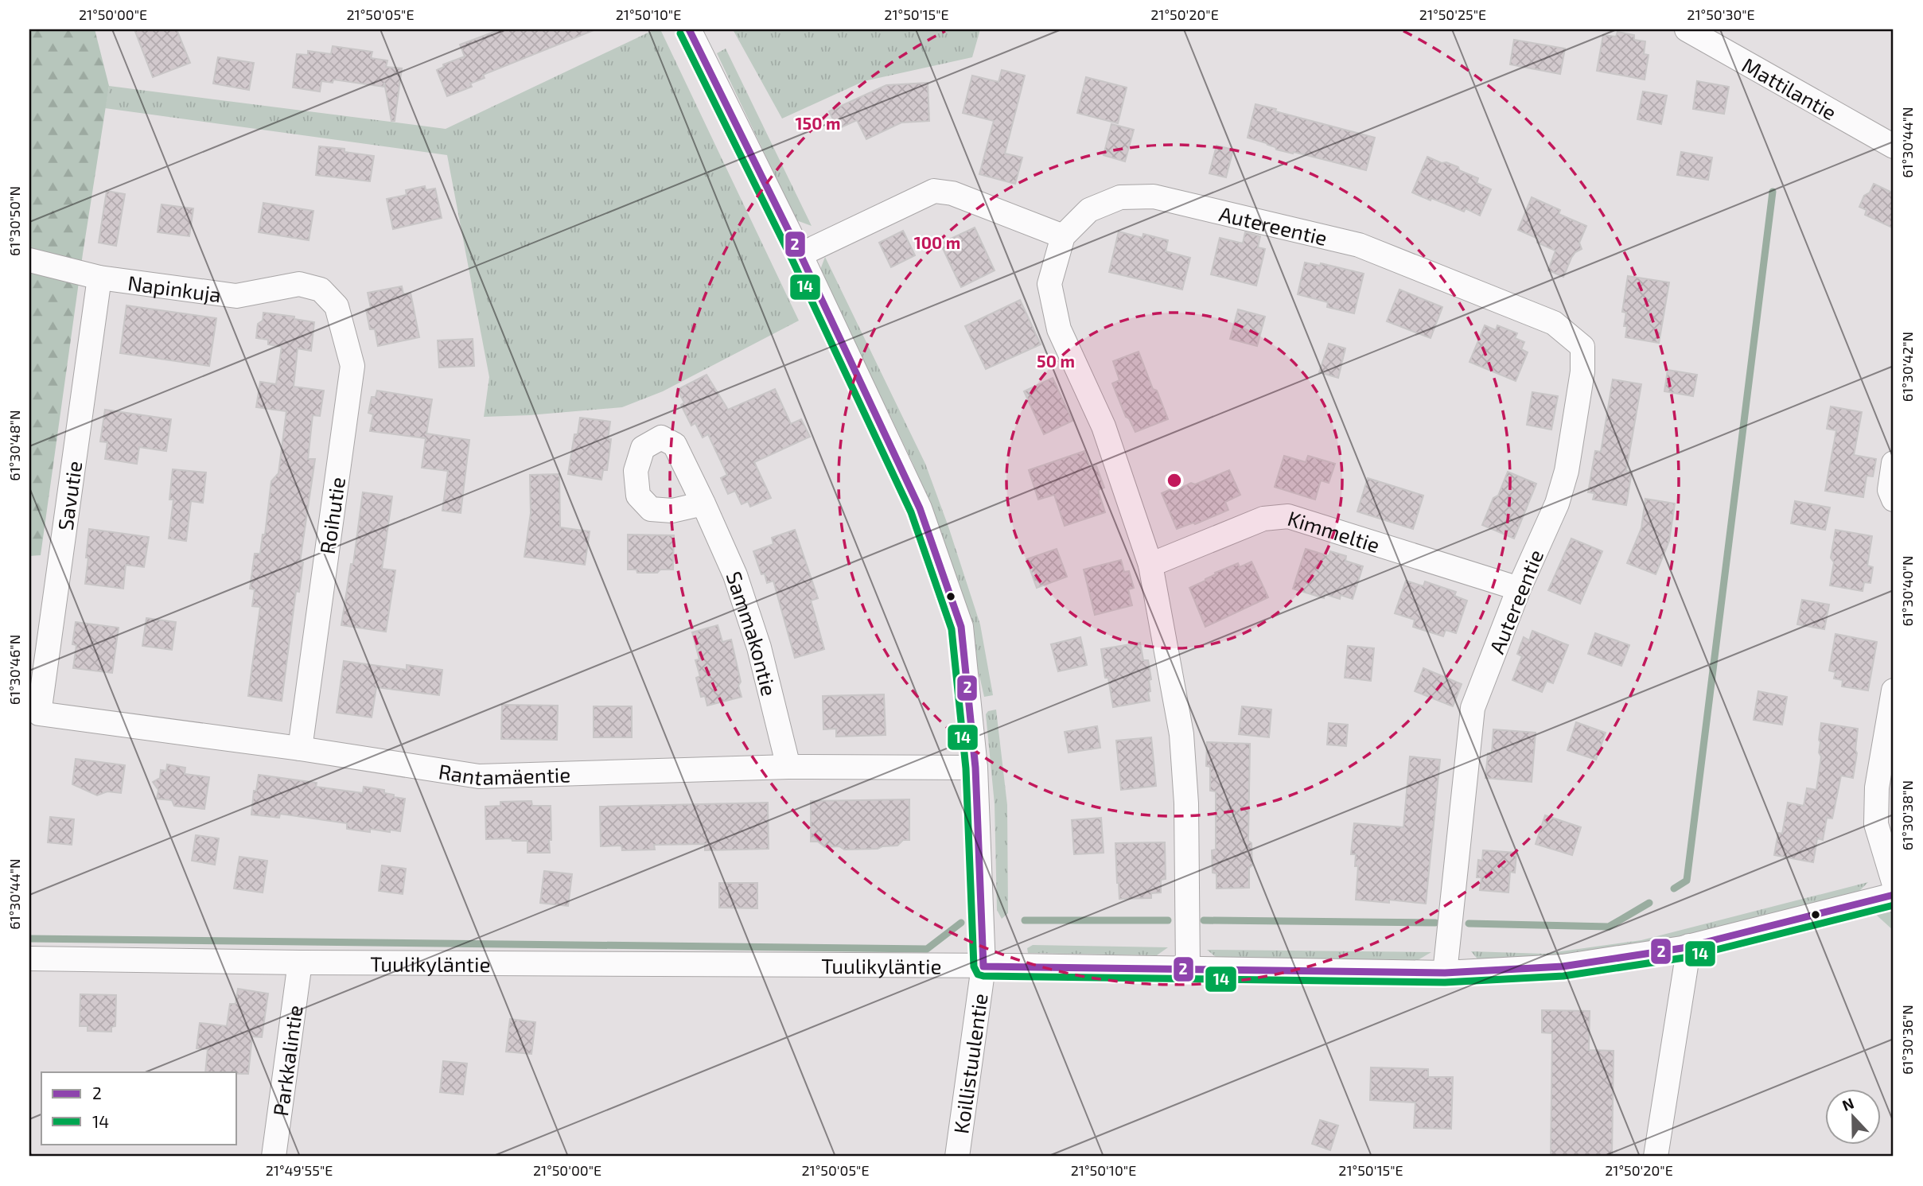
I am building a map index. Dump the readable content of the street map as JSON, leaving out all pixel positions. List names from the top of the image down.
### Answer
{
  "streets": {
    "street": [
      "Mattilantie",
      "Autereentie",
      "Napinkuja",
      "Savutie",
      "Roihutie",
      "Kimmeltie",
      "Sammakontie",
      "Rantamäentie",
      "Tuulikyläntie",
      "Parkkalintie",
      "Koillistuulentie"
    ]
  },
  "crossings": [
    ["Autereentie", "Kimmeltie"],
    ["Autereentie", "Tuulikyläntie"],
    ["Napinkuja", "Savutie"],
    ["Napinkuja", "Roihutie"],
    ["Savutie", "Rantamäentie"],
    ["Roihutie", "Rantamäentie"],
    ["Sammakontie", "Rantamäentie"],
    ["Rantamäentie", "Koillistuulentie"],
    ["Tuulikyläntie", "Parkkalintie"],
    ["Tuulikyläntie", "Koillistuulentie"]
  ],
  "lines": ["transit line 2", "transit line 14"],
  "legend": ["2", "14"],
  "north": "top",
  "coordinates": [
    "21°50'00\"E",
    "21°50'05\"E",
    "21°50'10\"E",
    "21°50'15\"E",
    "21°50'20\"E",
    "21°50'25\"E",
    "21°50'30\"E",
    "61°30'44\"N",
    "61°30'50\"N",
    "61°30'42\"N",
    "61°30'48\"N",
    "61°30'40\"N",
    "61°30'46\"N",
    "61°30'38\"N",
    "61°30'36\"N",
    "21°49'55\"E"
  ],
  "rings": ["150 m", "100 m", "50 m"]
}
